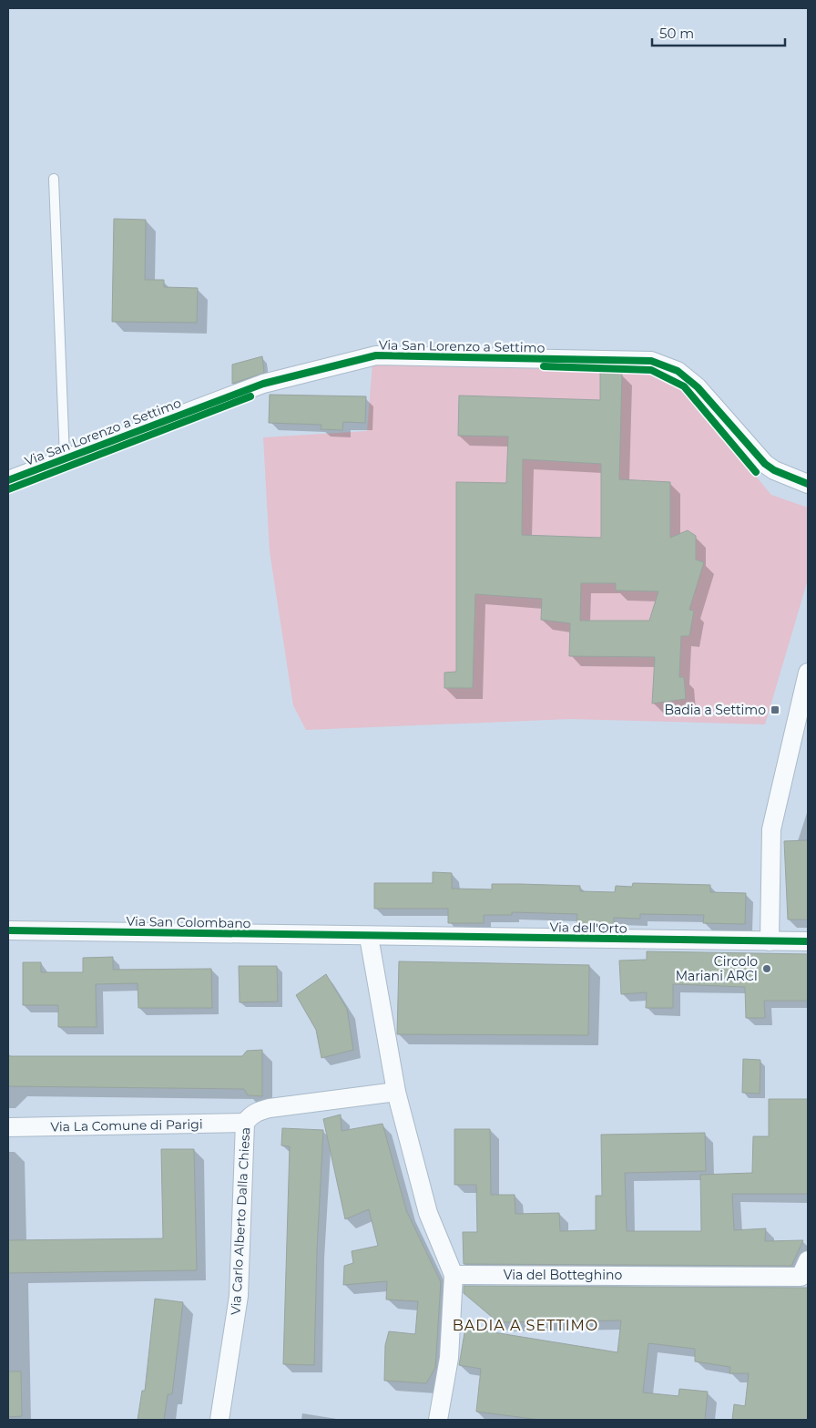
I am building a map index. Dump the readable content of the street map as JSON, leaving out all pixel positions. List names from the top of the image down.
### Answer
{
  "streets": {
    "street": [
      "Via San Lorenzo a Settimo",
      "Via San Colombano",
      "Via dell'Orto",
      "Via La Comune di Parigi",
      "Via Carlo Alberto Dalla Chiesa",
      "Via del Botteghino"
    ]
  },
  "crossings": [
    ["Via San Colombano", "Via dell'Orto"],
    ["Via La Comune di Parigi", "Via Carlo Alberto Dalla Chiesa"]
  ],
  "districts": ["BADIA A SETTIMO"],
  "places": {
    "transit": ["Badia a Settimo"],
    "other": ["Circolo Mariani ARCI"]
  },
  "scale_bar": "50 m"
}
